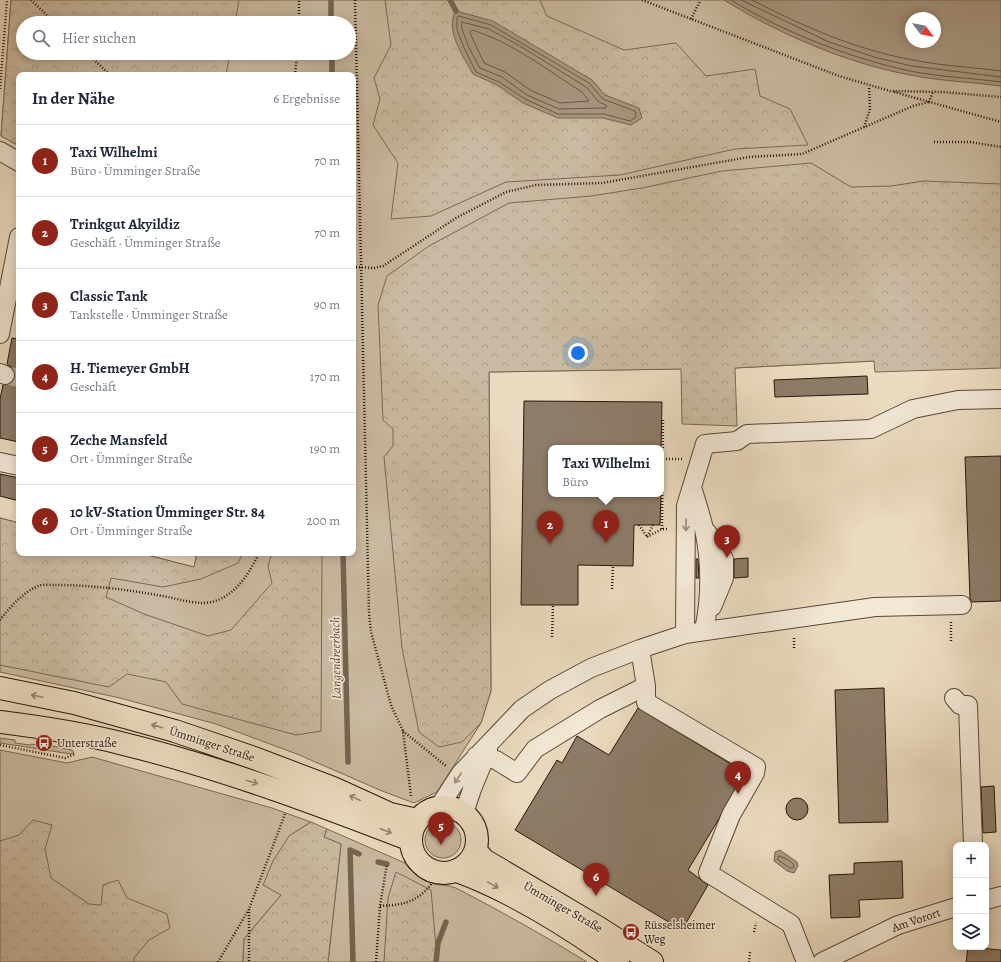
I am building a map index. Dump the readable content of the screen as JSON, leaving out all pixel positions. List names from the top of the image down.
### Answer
{
  "streets": {
    "main road": ["Ümminger Straße"],
    "street": ["Am Vorort"]
  },
  "water": ["Langendreerbach"],
  "places": {
    "bus stop": ["Unterstraße", "Rüsselsheimer Weg"]
  },
  "north": "bottom right",
  "page": {
    "search": "Hier suchen",
    "heading": ["In der Nähe", "6 Ergebnisse"],
    "list": [
      {
        "mark": "1",
        "name": "Taxi Wilhelmi",
        "note": "Büro · Ümminger Straße",
        "value": "70 m"
      },
      {
        "mark": "2",
        "name": "Trinkgut Akyildiz",
        "note": "Geschäft · Ümminger Straße",
        "value": "70 m"
      },
      {
        "mark": "3",
        "name": "Classic Tank",
        "note": "Tankstelle · Ümminger Straße",
        "value": "90 m"
      },
      {
        "mark": "4",
        "name": "H. Tiemeyer GmbH",
        "note": "Geschäft",
        "value": "170 m"
      },
      {
        "mark": "5",
        "name": "Zeche Mansfeld",
        "note": "Ort · Ümminger Straße",
        "value": "190 m"
      },
      {
        "mark": "6",
        "name": "10 kV-Station Ümminger Str. 84",
        "note": "Ort · Ümminger Straße",
        "value": "200 m"
      }
    ],
    "popup": ["Taxi Wilhelmi", "Büro"],
    "pins": [
      "1",
      "2",
      "3",
      "4",
      "5",
      "6"
    ],
    "map_buttons": ["+", "−"]
  }
}
